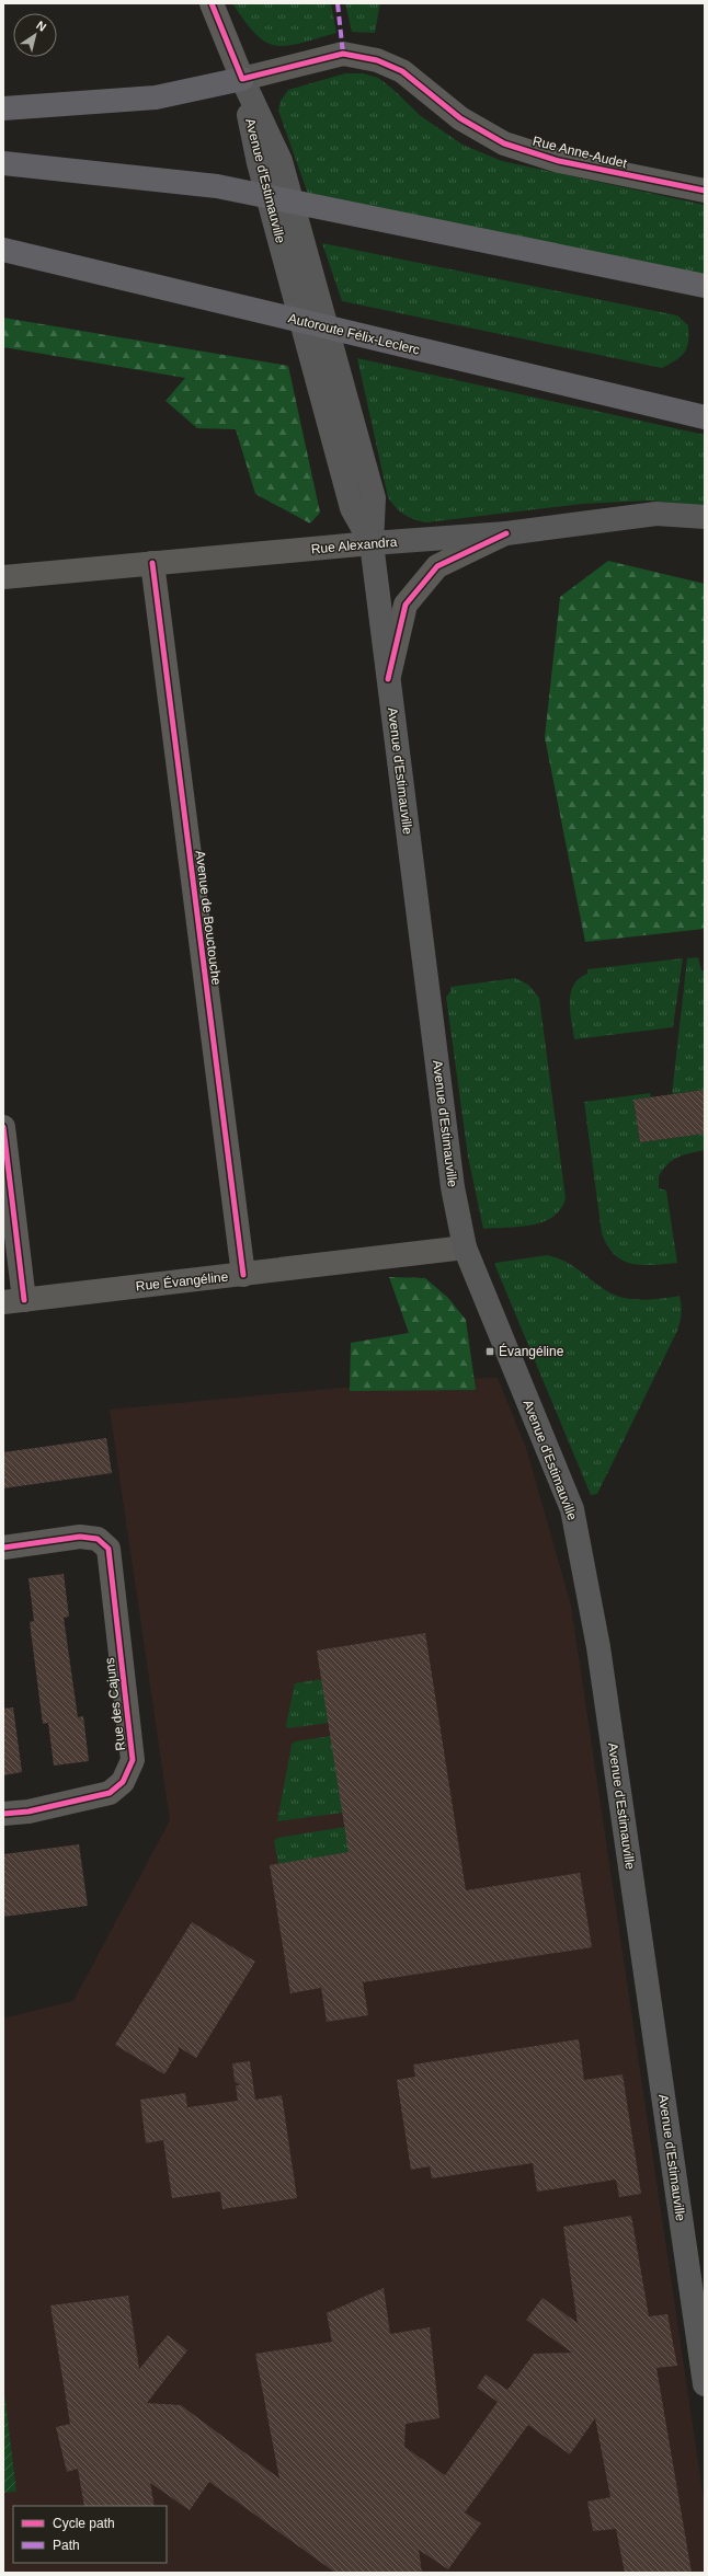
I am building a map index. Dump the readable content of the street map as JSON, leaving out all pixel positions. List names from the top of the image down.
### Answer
{
  "streets": {
    "highway": ["Autoroute Félix-Leclerc"],
    "main road": ["Avenue d'Estimauville", "Rue Alexandra"],
    "street": [
      "Rue Anne-Audet",
      "Avenue de Bouctouche",
      "Rue Évangéline",
      "Rue des Cajuns"
    ]
  },
  "crossings": [
    ["Rue Anne-Audet", "Avenue d'Estimauville"],
    ["Avenue d'Estimauville", "Rue Alexandra"],
    ["Avenue d'Estimauville", "Rue Évangéline"],
    ["Rue Alexandra", "Avenue de Bouctouche"],
    ["Avenue de Bouctouche", "Rue Évangéline"]
  ],
  "places": {
    "transit": ["Évangéline"]
  },
  "legend": ["Cycle path", "Path"],
  "north": "top right"
}
